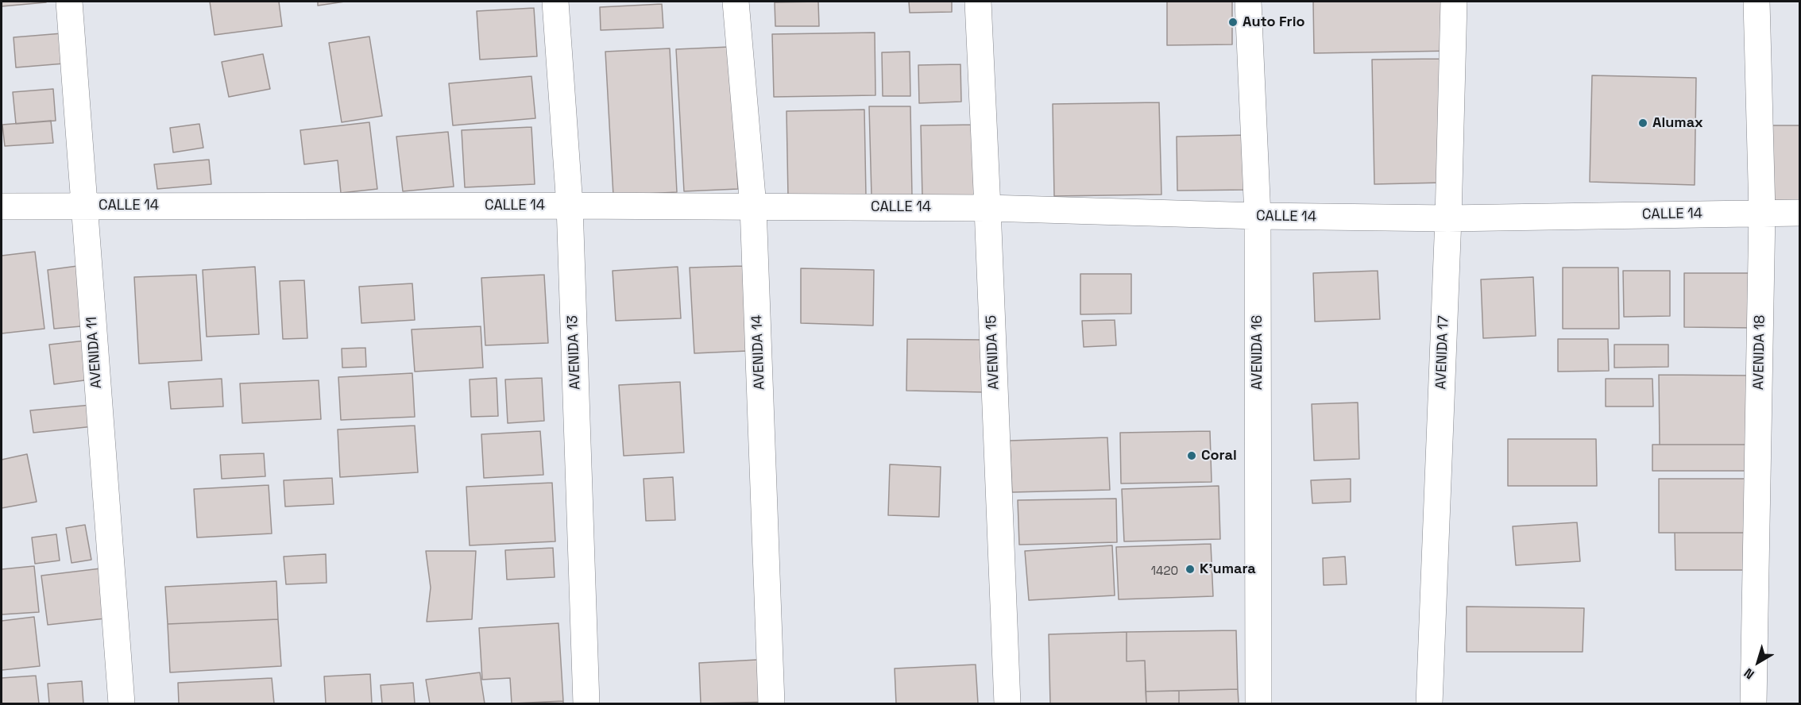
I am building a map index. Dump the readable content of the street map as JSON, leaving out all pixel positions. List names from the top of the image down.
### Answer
{
  "streets": {
    "street": [
      "CALLE 14",
      "AVENIDA 11",
      "AVENIDA 13",
      "AVENIDA 14",
      "AVENIDA 15",
      "AVENIDA 16",
      "AVENIDA 17",
      "AVENIDA 18"
    ]
  },
  "crossings": [
    ["CALLE 14", "AVENIDA 11"],
    ["CALLE 14", "AVENIDA 13"],
    ["CALLE 14", "AVENIDA 14"],
    ["CALLE 14", "AVENIDA 15"],
    ["CALLE 14", "AVENIDA 16"],
    ["CALLE 14", "AVENIDA 17"],
    ["CALLE 14", "AVENIDA 18"]
  ],
  "places": [
    "Auto Frio",
    "Alumax",
    "Coral",
    "K'umara"
  ],
  "house_numbers": ["1420"],
  "north": "bottom left"
}
